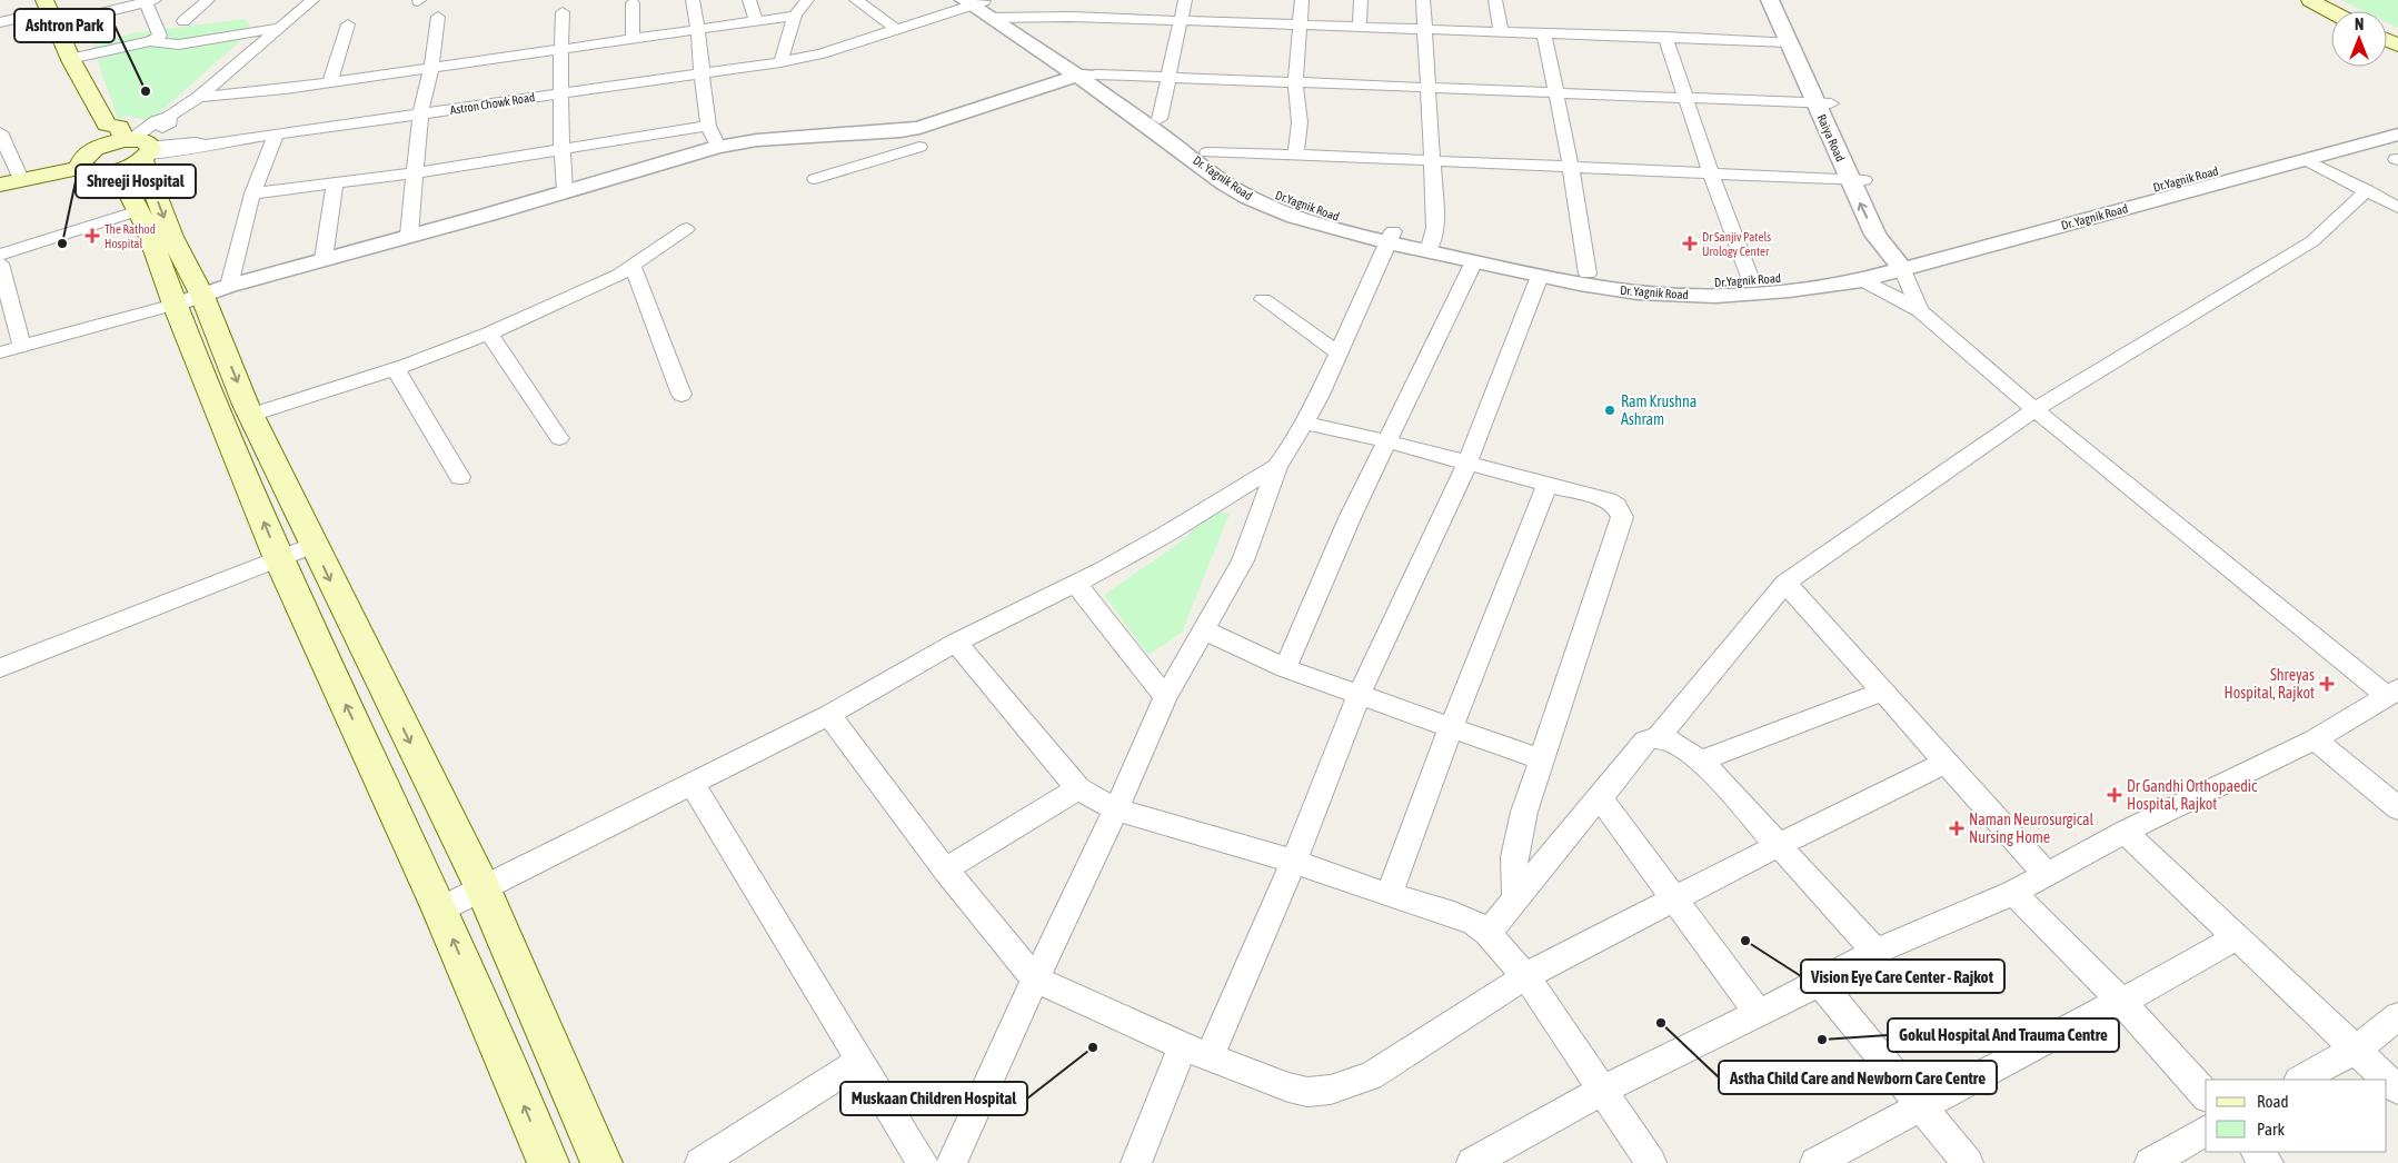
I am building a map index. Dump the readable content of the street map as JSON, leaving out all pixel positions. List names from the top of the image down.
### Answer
{
  "streets": {
    "street": [
      "Astron Chowk Road",
      "Raiya Road",
      "Dr. Yagnik Road",
      "Dr.Yagnik Road"
    ]
  },
  "crossings": [
    ["Astron Chowk Road", "Raiya Road"],
    ["Astron Chowk Road", "Dr. Yagnik Road"],
    ["Raiya Road", "Dr. Yagnik Road"],
    ["Raiya Road", "Dr.Yagnik Road"],
    ["Dr. Yagnik Road", "Dr.Yagnik Road"]
  ],
  "places": {
    "other": [
      "Ashtron Park",
      "Shreeji Hospital",
      "Ram Krushna Ashram",
      "Vision Eye Care Center - Rajkot",
      "Astha Child Care and Newborn Care Centre",
      "Gokul Hospital And Trauma Centre",
      "Muskaan Children Hospital"
    ],
    "health": [
      "The Rathod Hospital",
      "Dr Sanjiv Patels Urology Center",
      "Shreyas Hospital, Rajkot",
      "Dr Gandhi Orthopaedic Hospital, Rajkot",
      "Naman Neurosurgical Nursing Home"
    ]
  },
  "legend": ["Road", "Park"],
  "north": "top"
}
